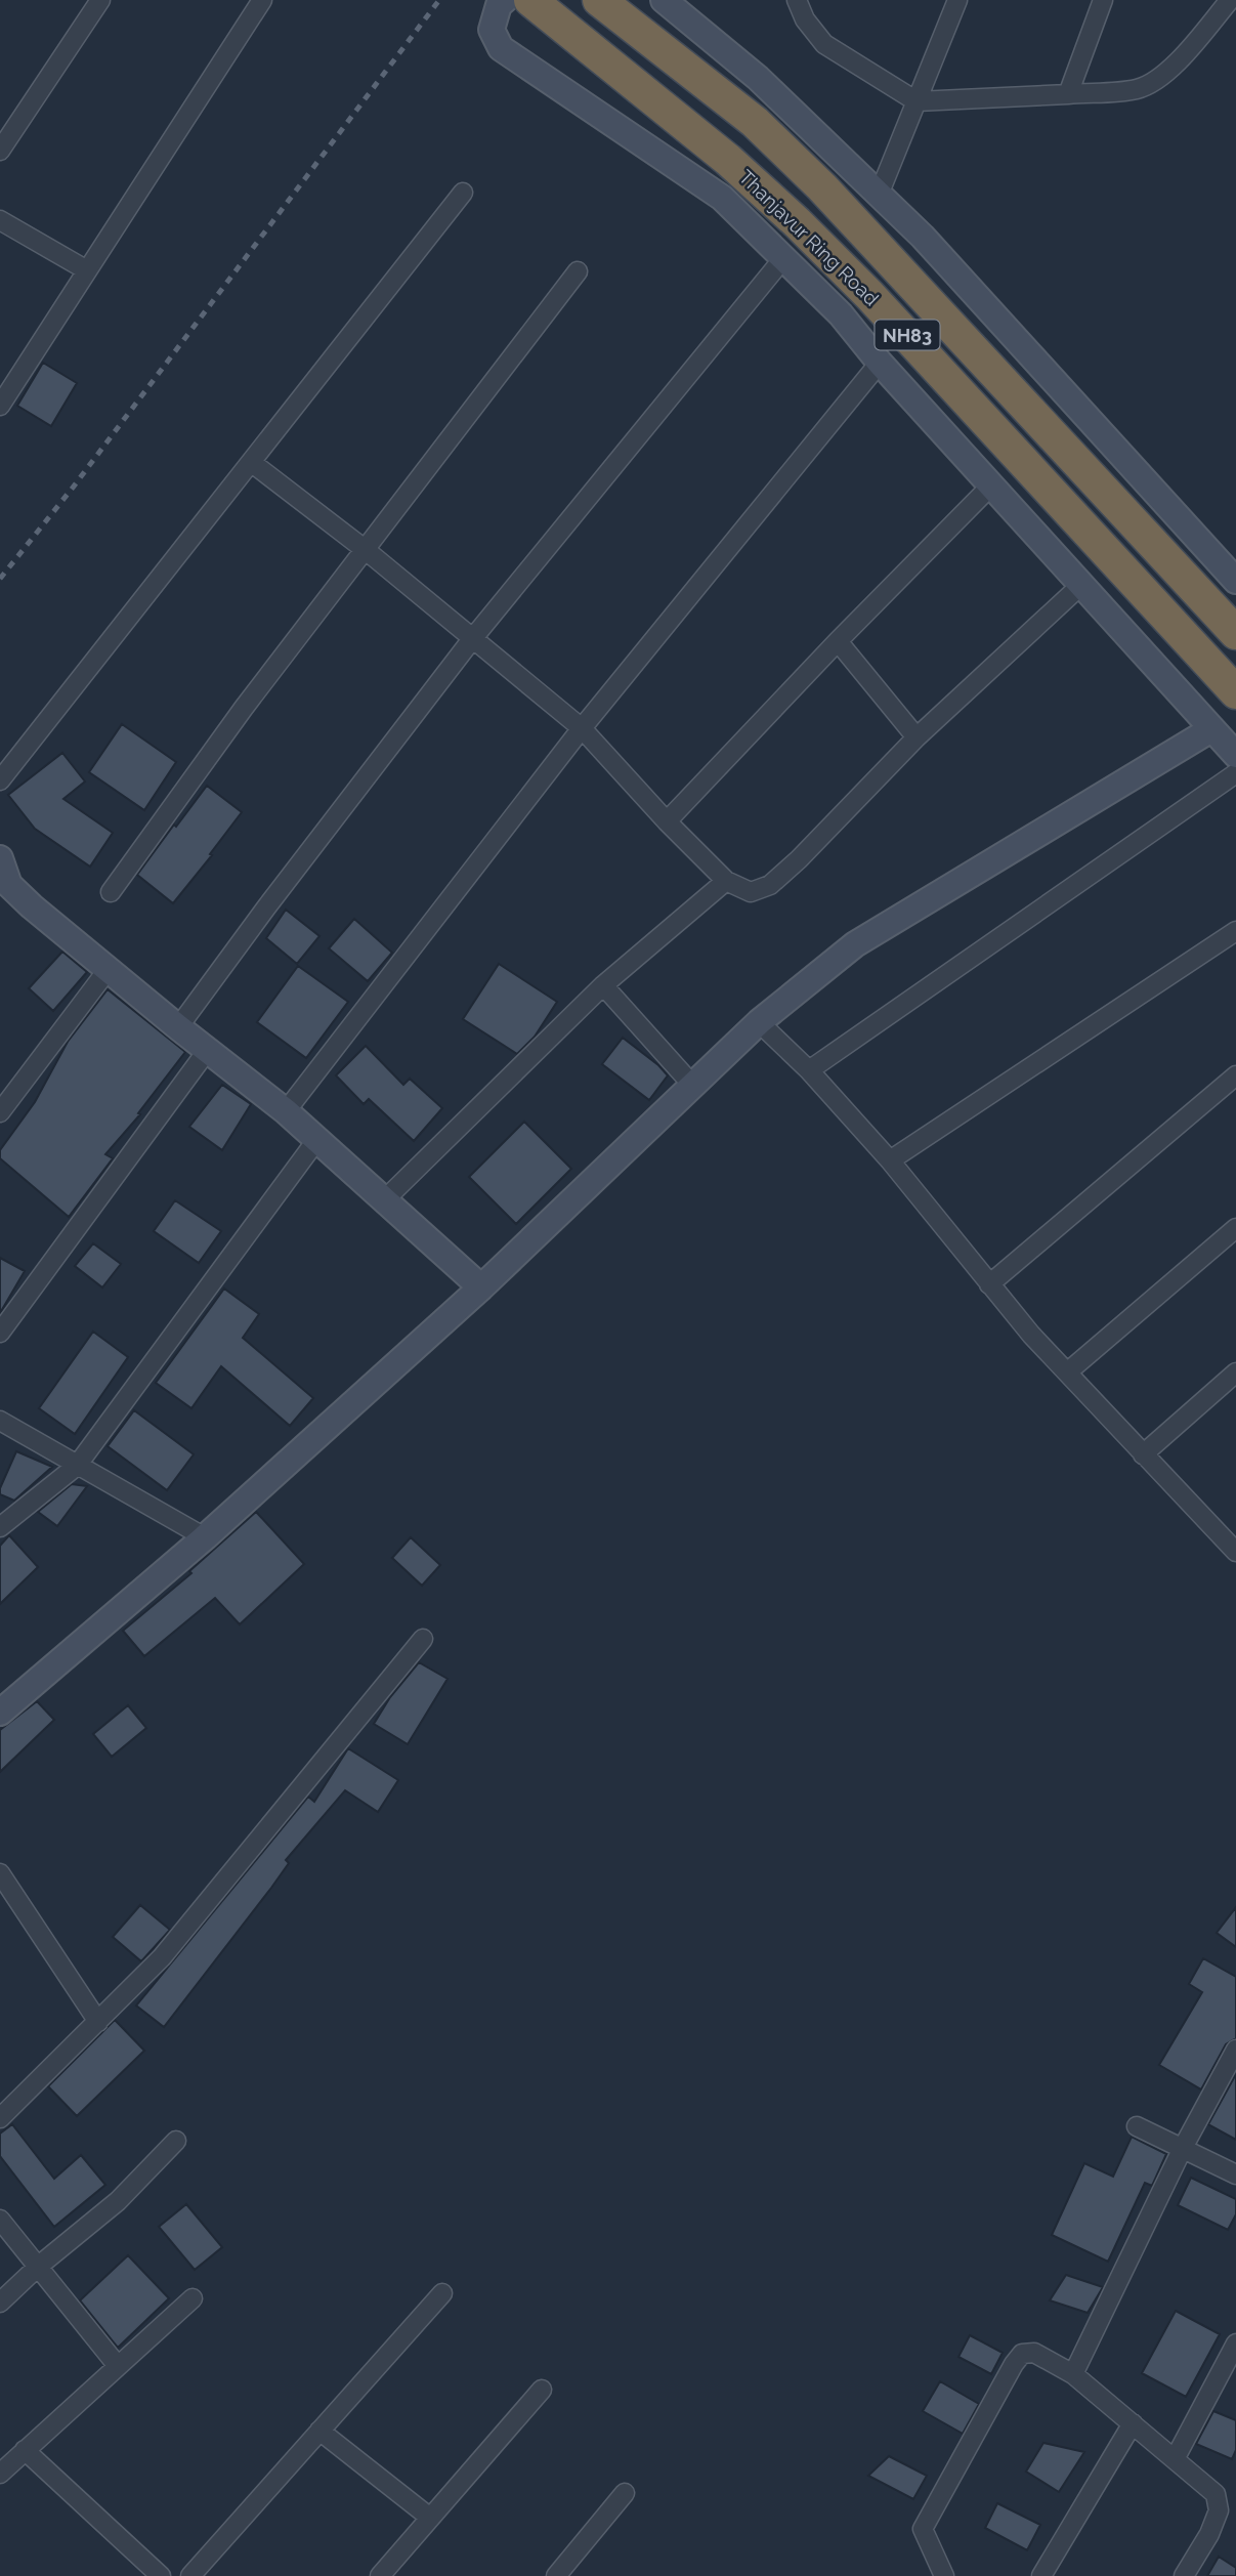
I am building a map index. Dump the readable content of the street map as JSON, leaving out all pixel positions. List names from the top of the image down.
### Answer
{
  "streets": {
    "highway": ["Thanjavur Ring Road", "NH83"]
  }
}
